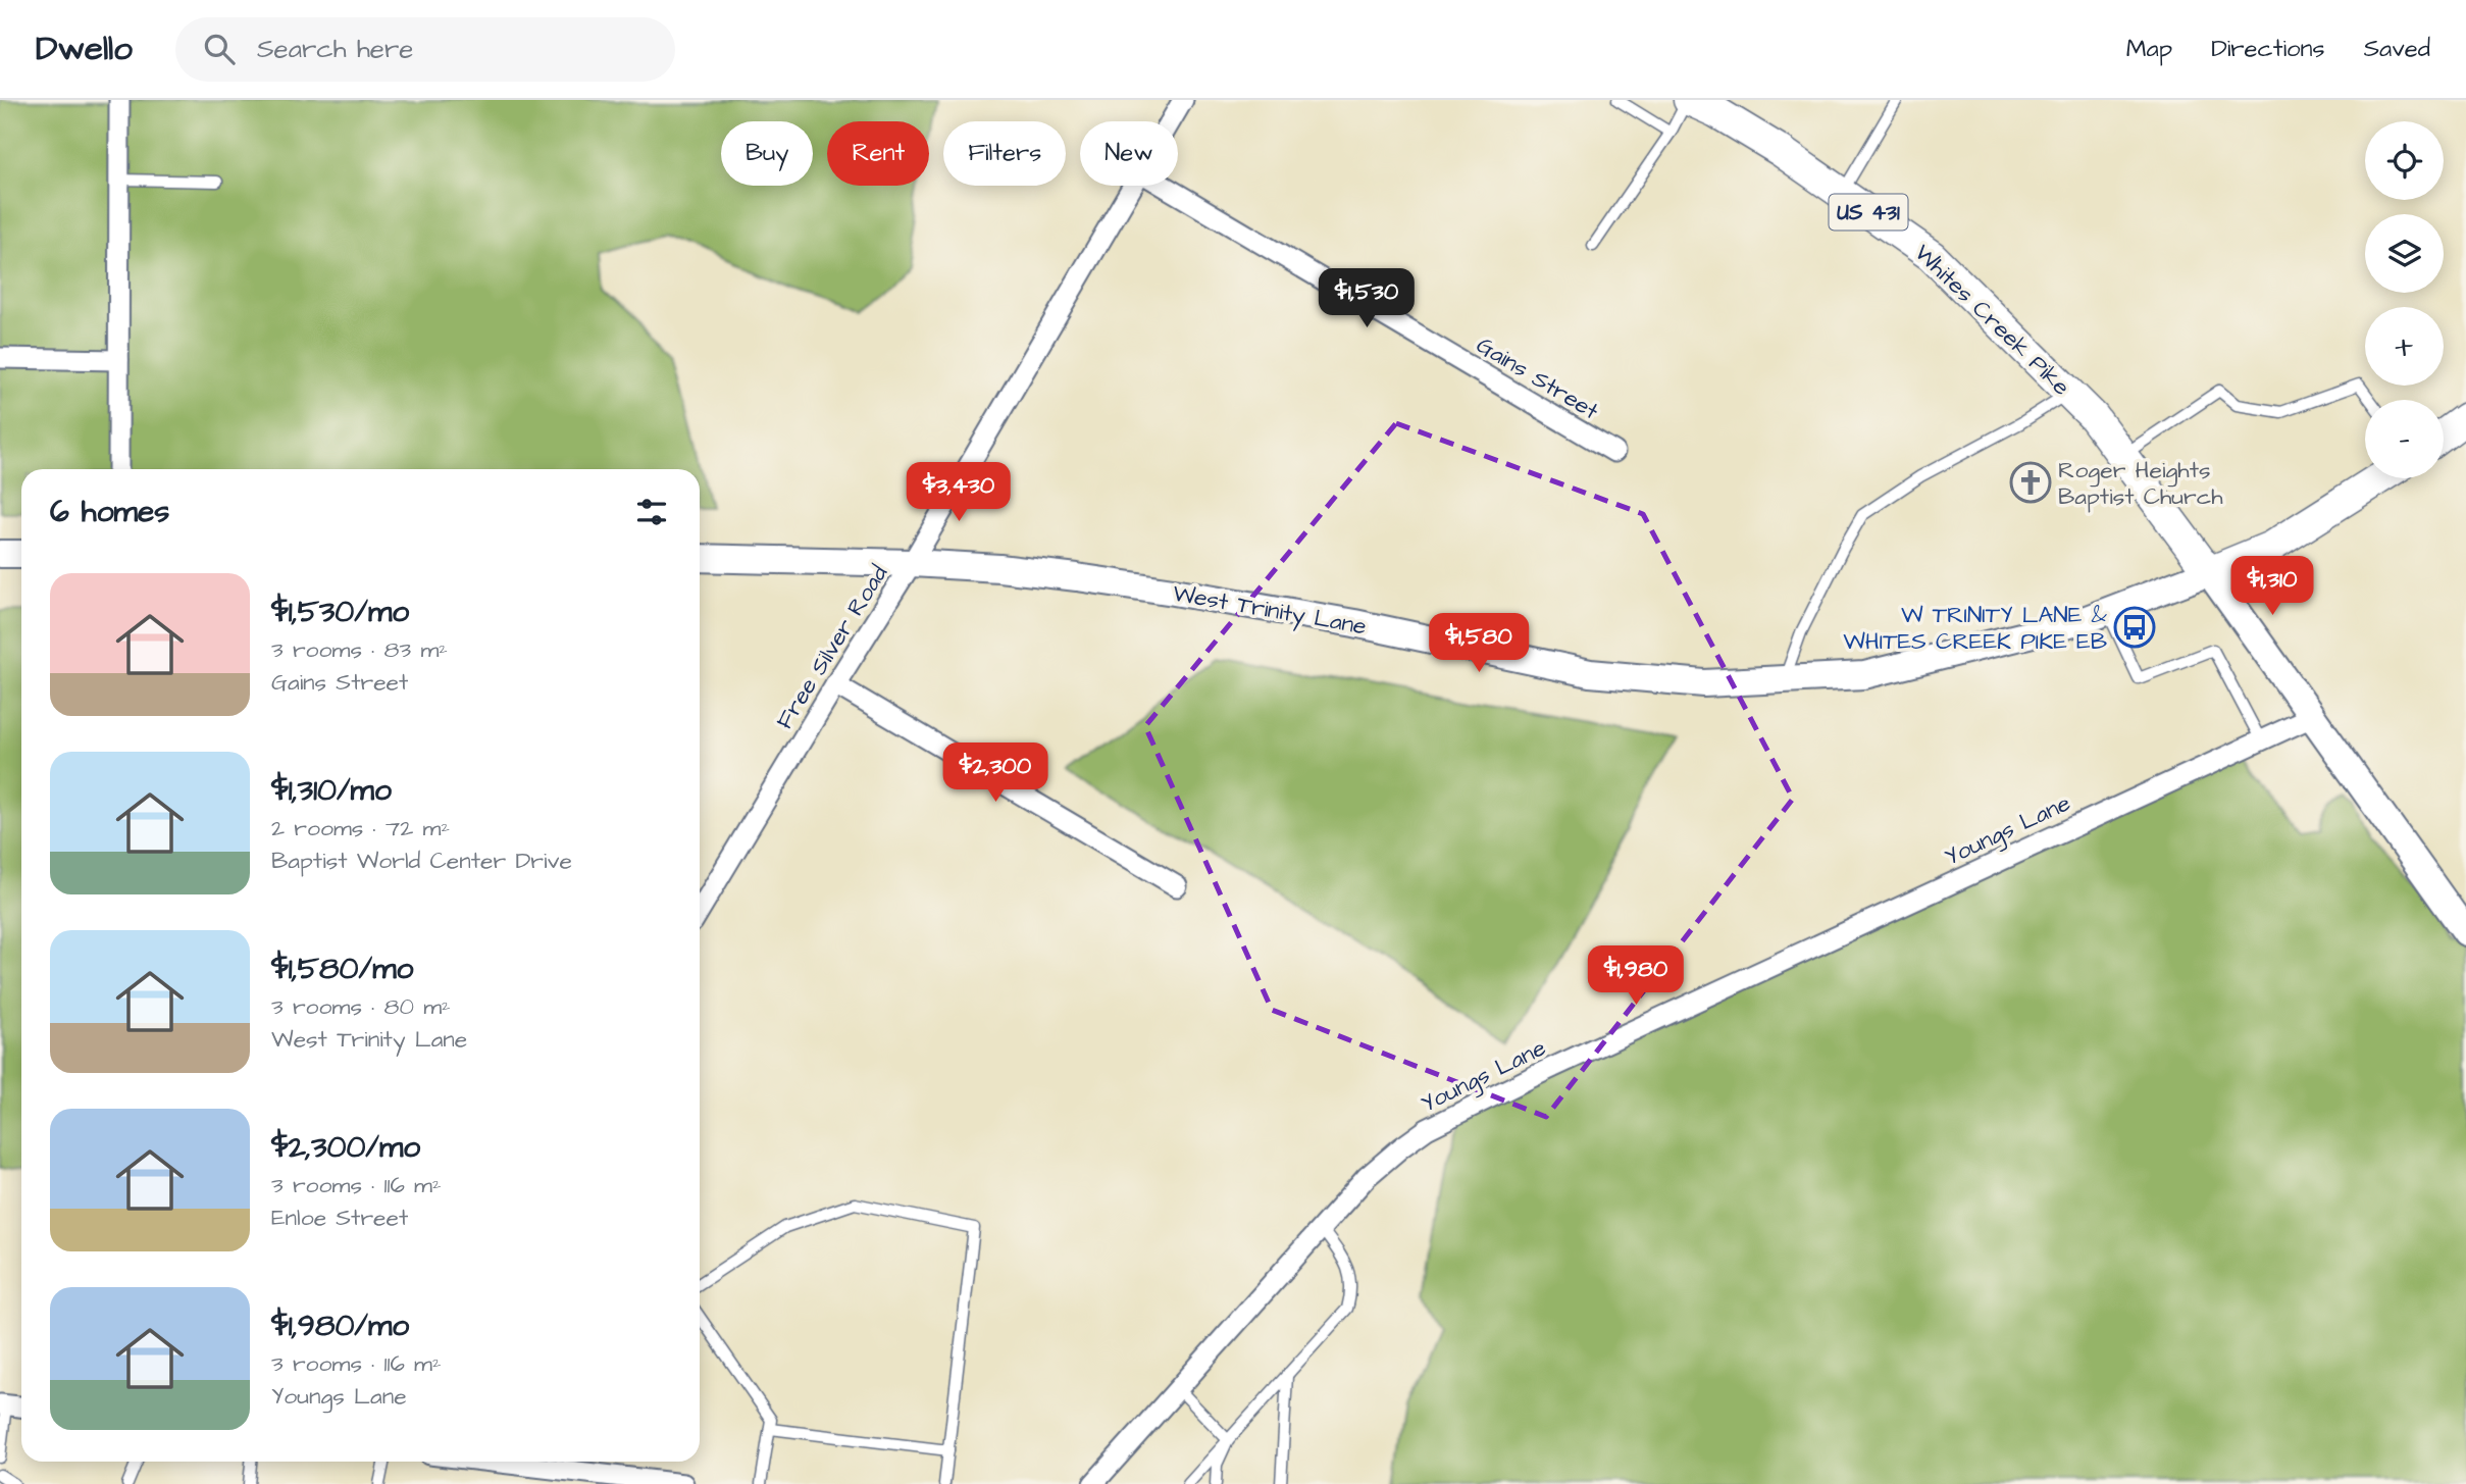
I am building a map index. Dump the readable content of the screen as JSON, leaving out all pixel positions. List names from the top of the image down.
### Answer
{
  "streets": {
    "main road": ["US 431", "Whites Creek Pike", "West Trinity Lane"],
    "street": ["Gains Street", "Free Silver Road", "Youngs Lane"]
  },
  "crossings": [
    ["Whites Creek Pike", "West Trinity Lane"],
    ["West Trinity Lane", "Free Silver Road"]
  ],
  "places": {
    "church": ["Roger Heights Baptist Church"],
    "bus stop": ["W TRINITY LANE & WHITES CREEK PIKE EB"]
  },
  "page": {
    "header": "Dwello",
    "search": "Search here",
    "nav": ["Map", "Directions", "Saved"],
    "map_buttons": ["+", "−"],
    "chip": [
      "Buy",
      "Rent",
      "Filters",
      "New"
    ],
    "price": [
      "$1,530",
      "$3,430",
      "$1,310",
      "$1,580",
      "$2,300",
      "$1,980"
    ],
    "heading": "6 homes",
    "list": [
      {
        "name": "$1,530/mo",
        "note": "3 rooms · 83 m² · Gains Street"
      },
      {
        "name": "$1,310/mo",
        "note": "2 rooms · 72 m² · Baptist World Center Drive"
      },
      {
        "name": "$1,580/mo",
        "note": "3 rooms · 80 m² · West Trinity Lane"
      },
      {
        "name": "$2,300/mo",
        "note": "3 rooms · 116 m² · Enloe Street"
      },
      {
        "name": "$1,980/mo",
        "note": "3 rooms · 116 m² · Youngs Lane"
      }
    ]
  }
}
